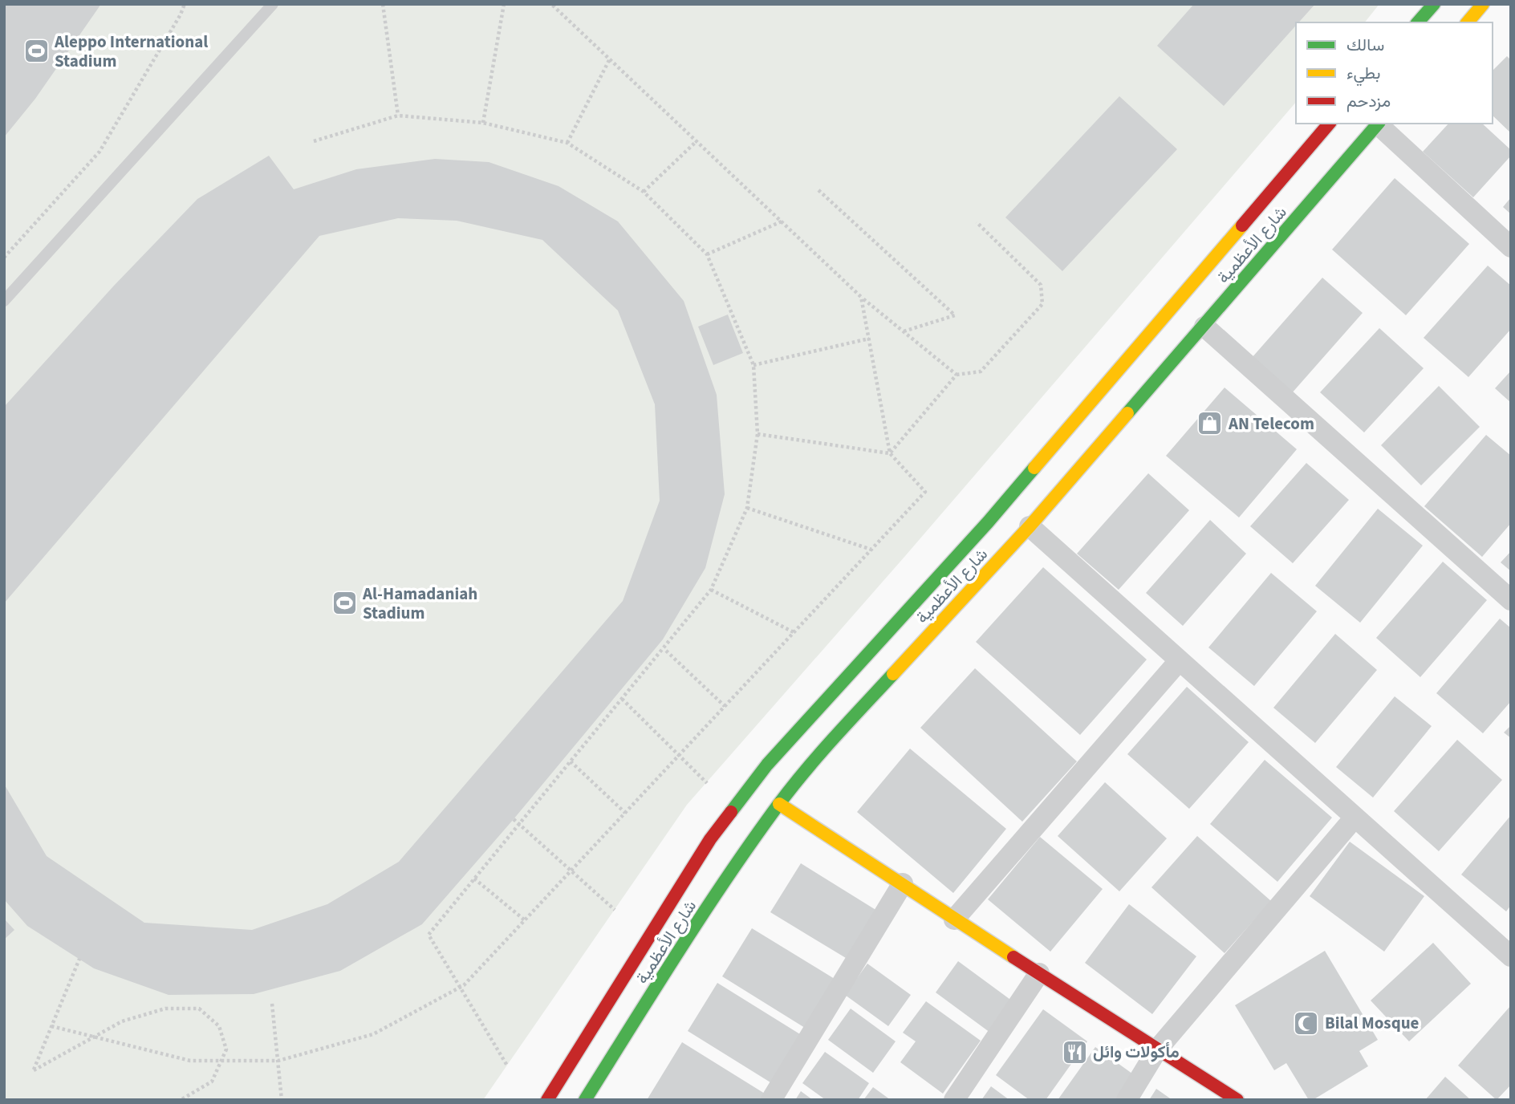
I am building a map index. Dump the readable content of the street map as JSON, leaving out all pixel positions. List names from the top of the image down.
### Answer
{
  "streets": {
    "street": ["شارع الأعظمية"]
  },
  "places": {
    "sports": ["Aleppo International Stadium", "Al-Hamadaniah Stadium"],
    "shop": ["AN Telecom"],
    "mosque": ["Bilal Mosque"],
    "restaurant": ["مأكولات وائل"]
  },
  "legend": ["سالك", "بطيء", "مزدحم"]
}
